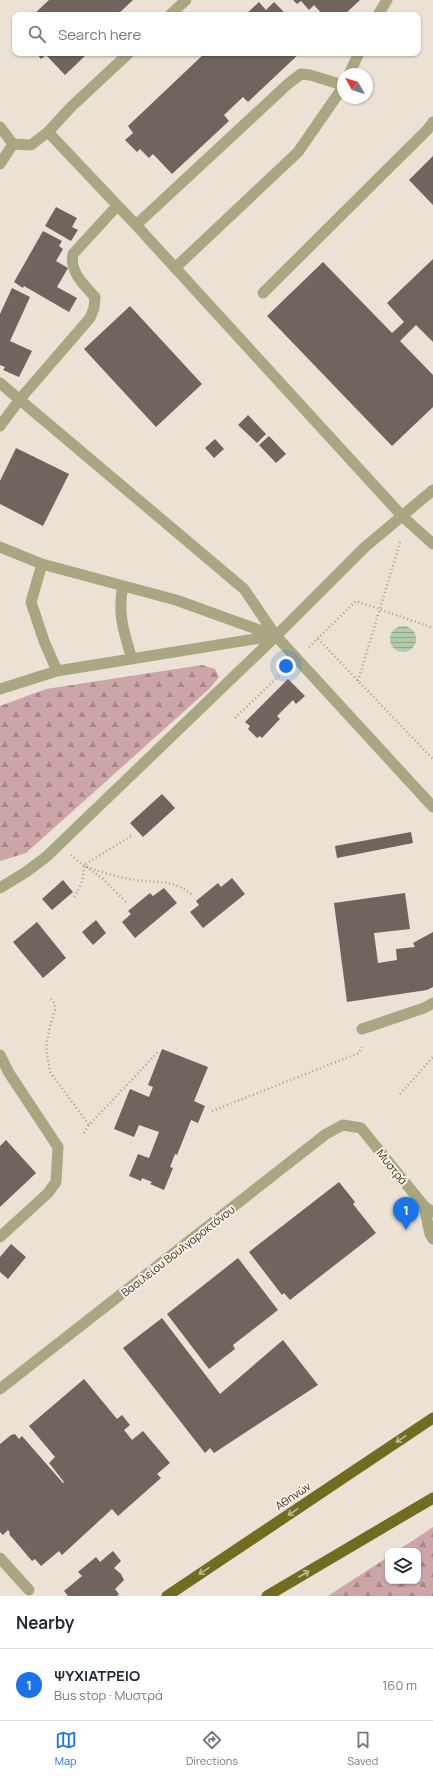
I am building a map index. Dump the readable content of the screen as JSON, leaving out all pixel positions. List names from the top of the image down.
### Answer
{
  "streets": {
    "highway": ["Αθηνών"],
    "street": ["Μυστρά", "Βασιλείου Βουλγαροκτόνου"]
  },
  "crossings": [
    ["Μυστρά", "Βασιλείου Βουλγαροκτόνου"]
  ],
  "north": "top left",
  "page": {
    "search": "Search here",
    "pins": "1",
    "heading": "Nearby",
    "list": [
      {
        "mark": "1",
        "name": "ΨΥΧΙΑΤΡΕΙΟ",
        "note": "Bus stop · Μυστρά",
        "value": "160 m"
      }
    ],
    "nav": ["Map", "Directions", "Saved"]
  }
}
